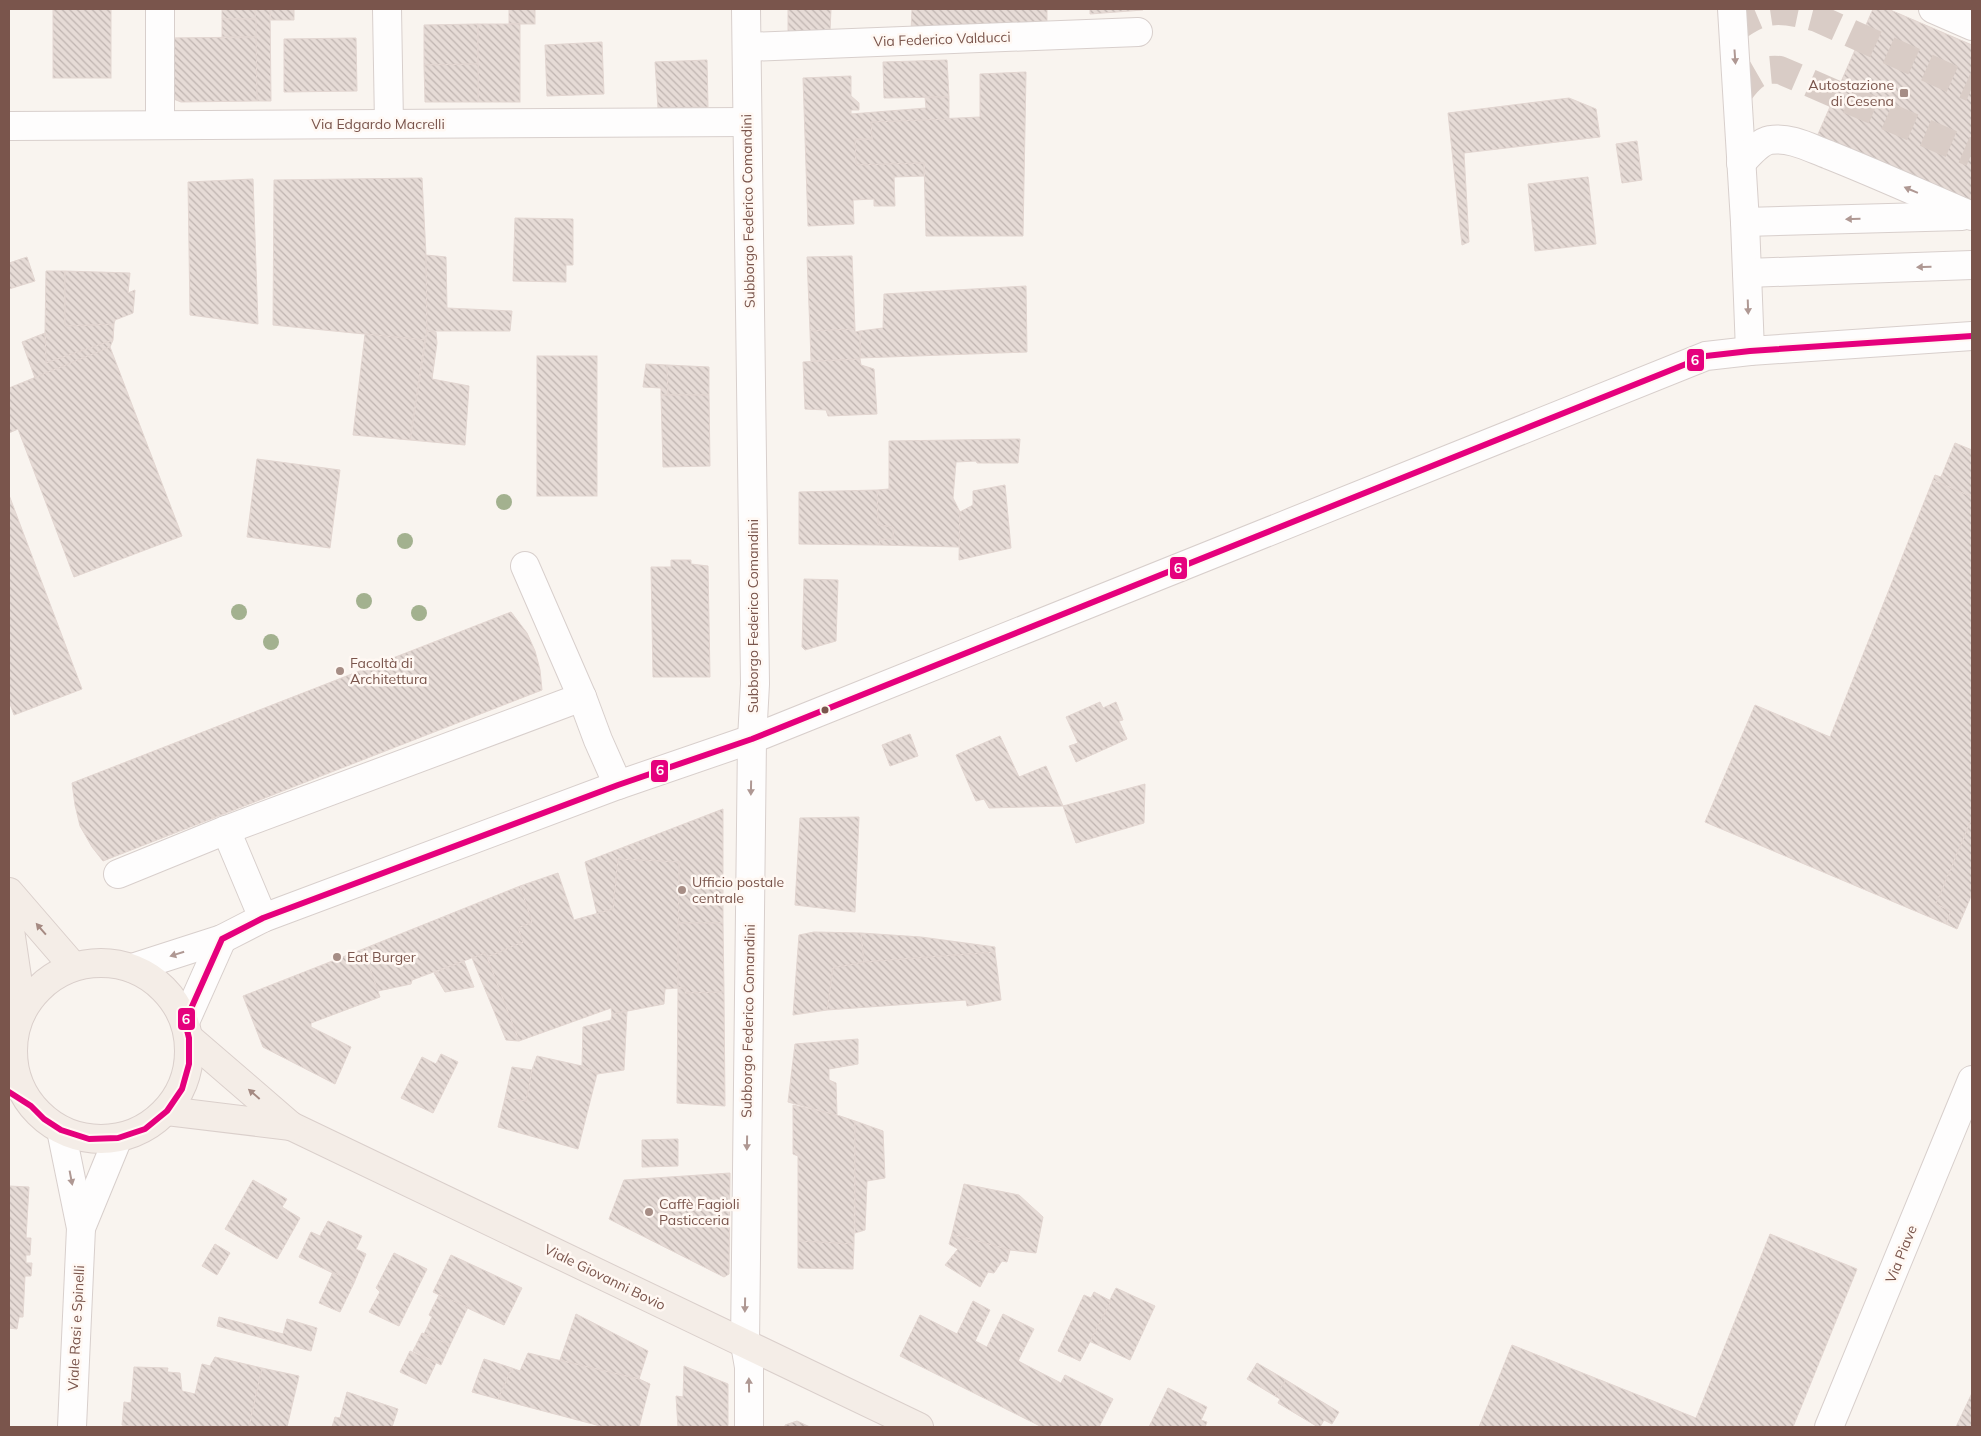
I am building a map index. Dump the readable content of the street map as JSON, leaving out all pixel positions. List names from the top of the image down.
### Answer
{
  "streets": {
    "main road": ["Viale Giovanni Bovio"],
    "street": [
      "Via Federico Valducci",
      "Via Edgardo Macrelli",
      "Subborgo Federico Comandini",
      "Via Piave",
      "Viale Rasi e Spinelli"
    ]
  },
  "crossings": [
    ["Via Federico Valducci", "Subborgo Federico Comandini"],
    ["Via Edgardo Macrelli", "Subborgo Federico Comandini"],
    ["Subborgo Federico Comandini", "Viale Giovanni Bovio"],
    ["Viale Giovanni Bovio", "Viale Rasi e Spinelli"]
  ],
  "places": {
    "transit": ["Autostazione di Cesena"],
    "other": [
      "Facoltà di Architettura",
      "Ufficio postale centrale",
      "Eat Burger",
      "Caffè Fagioli Pasticceria"
    ]
  },
  "lines": ["transit line 6"]
}
